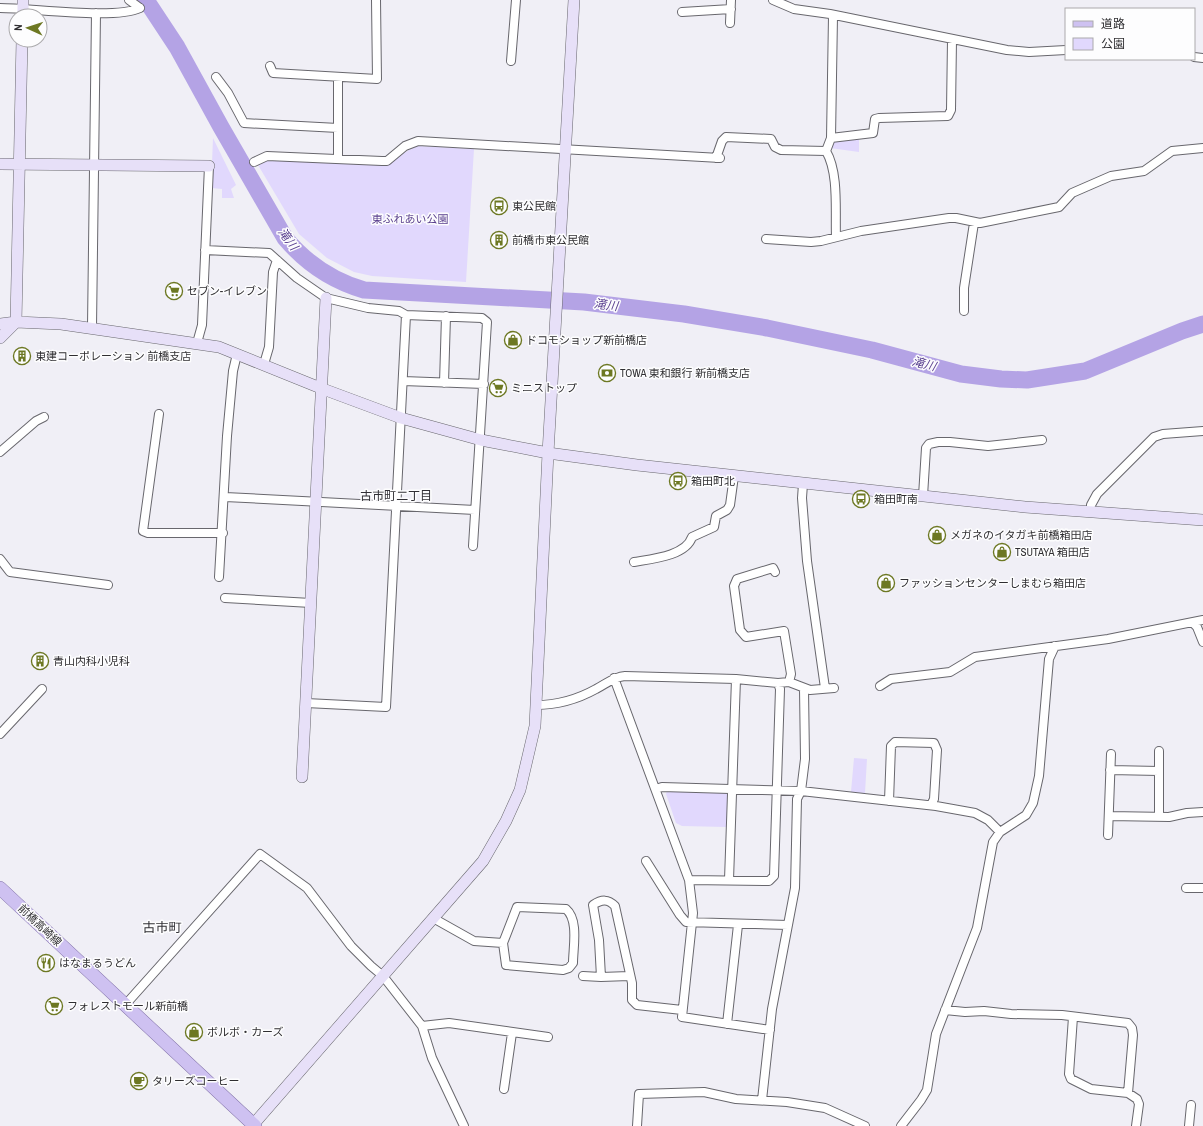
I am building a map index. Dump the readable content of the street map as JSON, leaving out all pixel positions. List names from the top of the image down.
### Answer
{
  "streets": {
    "main road": ["前橋高崎線"]
  },
  "districts": ["古市町二丁目", "古市町"],
  "water": ["滝川"],
  "parks": ["東ふれあい公園"],
  "places": {
    "bus stop": ["東公民館", "箱田町北", "箱田町南"],
    "building": ["前橋市東公民館", "東建コーポレーション 前橋支店", "青山内科小児科"],
    "supermarket": ["セブン-イレブン", "ミニストップ", "フォレストモール新前橋"],
    "shop": [
      "ドコモショップ新前橋店",
      "メガネのイタガキ前橋箱田店",
      "TSUTAYA 箱田店",
      "ファッションセンターしまむら箱田店",
      "ボルボ・カーズ"
    ],
    "bank": ["TOWA 東和銀行 新前橋支店"],
    "restaurant": ["はなまるうどん"],
    "cafe": ["タリーズコーヒー"]
  },
  "legend": ["道路", "公園"],
  "north": "left"
}
